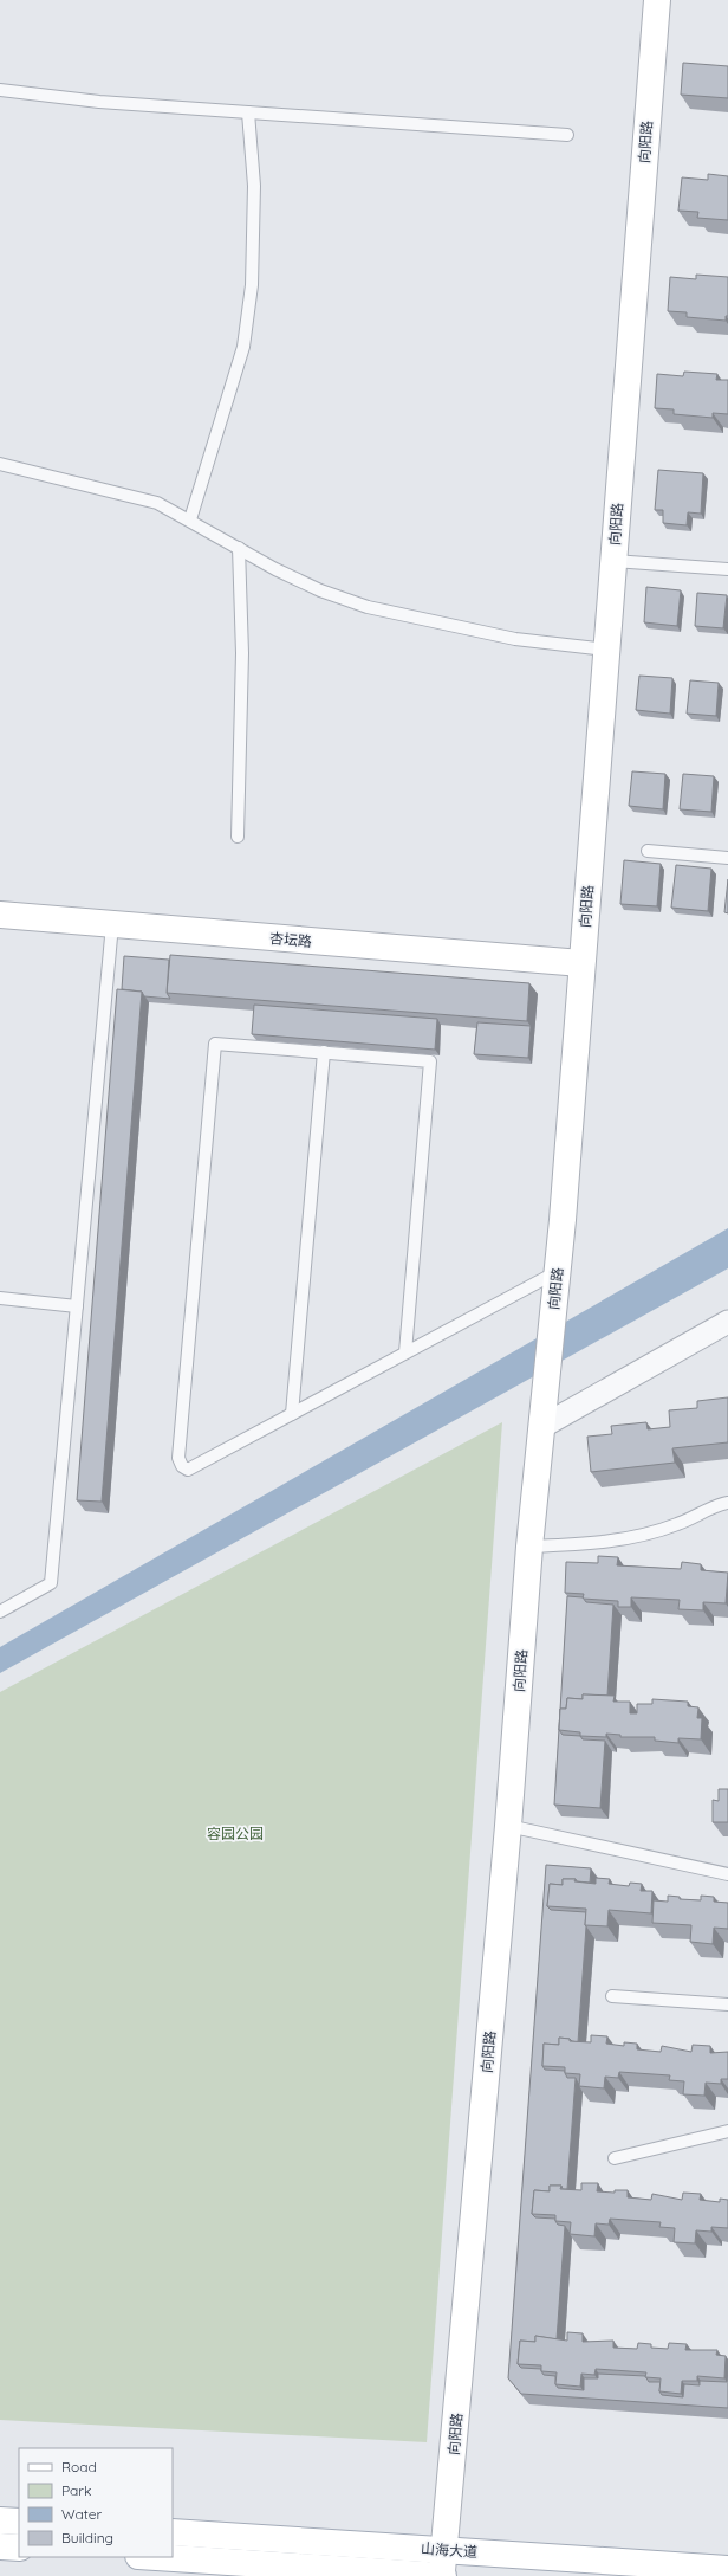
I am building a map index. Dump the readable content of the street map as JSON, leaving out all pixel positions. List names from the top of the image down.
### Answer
{
  "streets": {
    "street": ["向阳路", "杏坛路", "山海大道"]
  },
  "crossings": [
    ["向阳路", "杏坛路"],
    ["向阳路", "山海大道"]
  ],
  "parks": ["容园公园"],
  "legend": [
    "Road",
    "Park",
    "Water",
    "Building"
  ]
}
